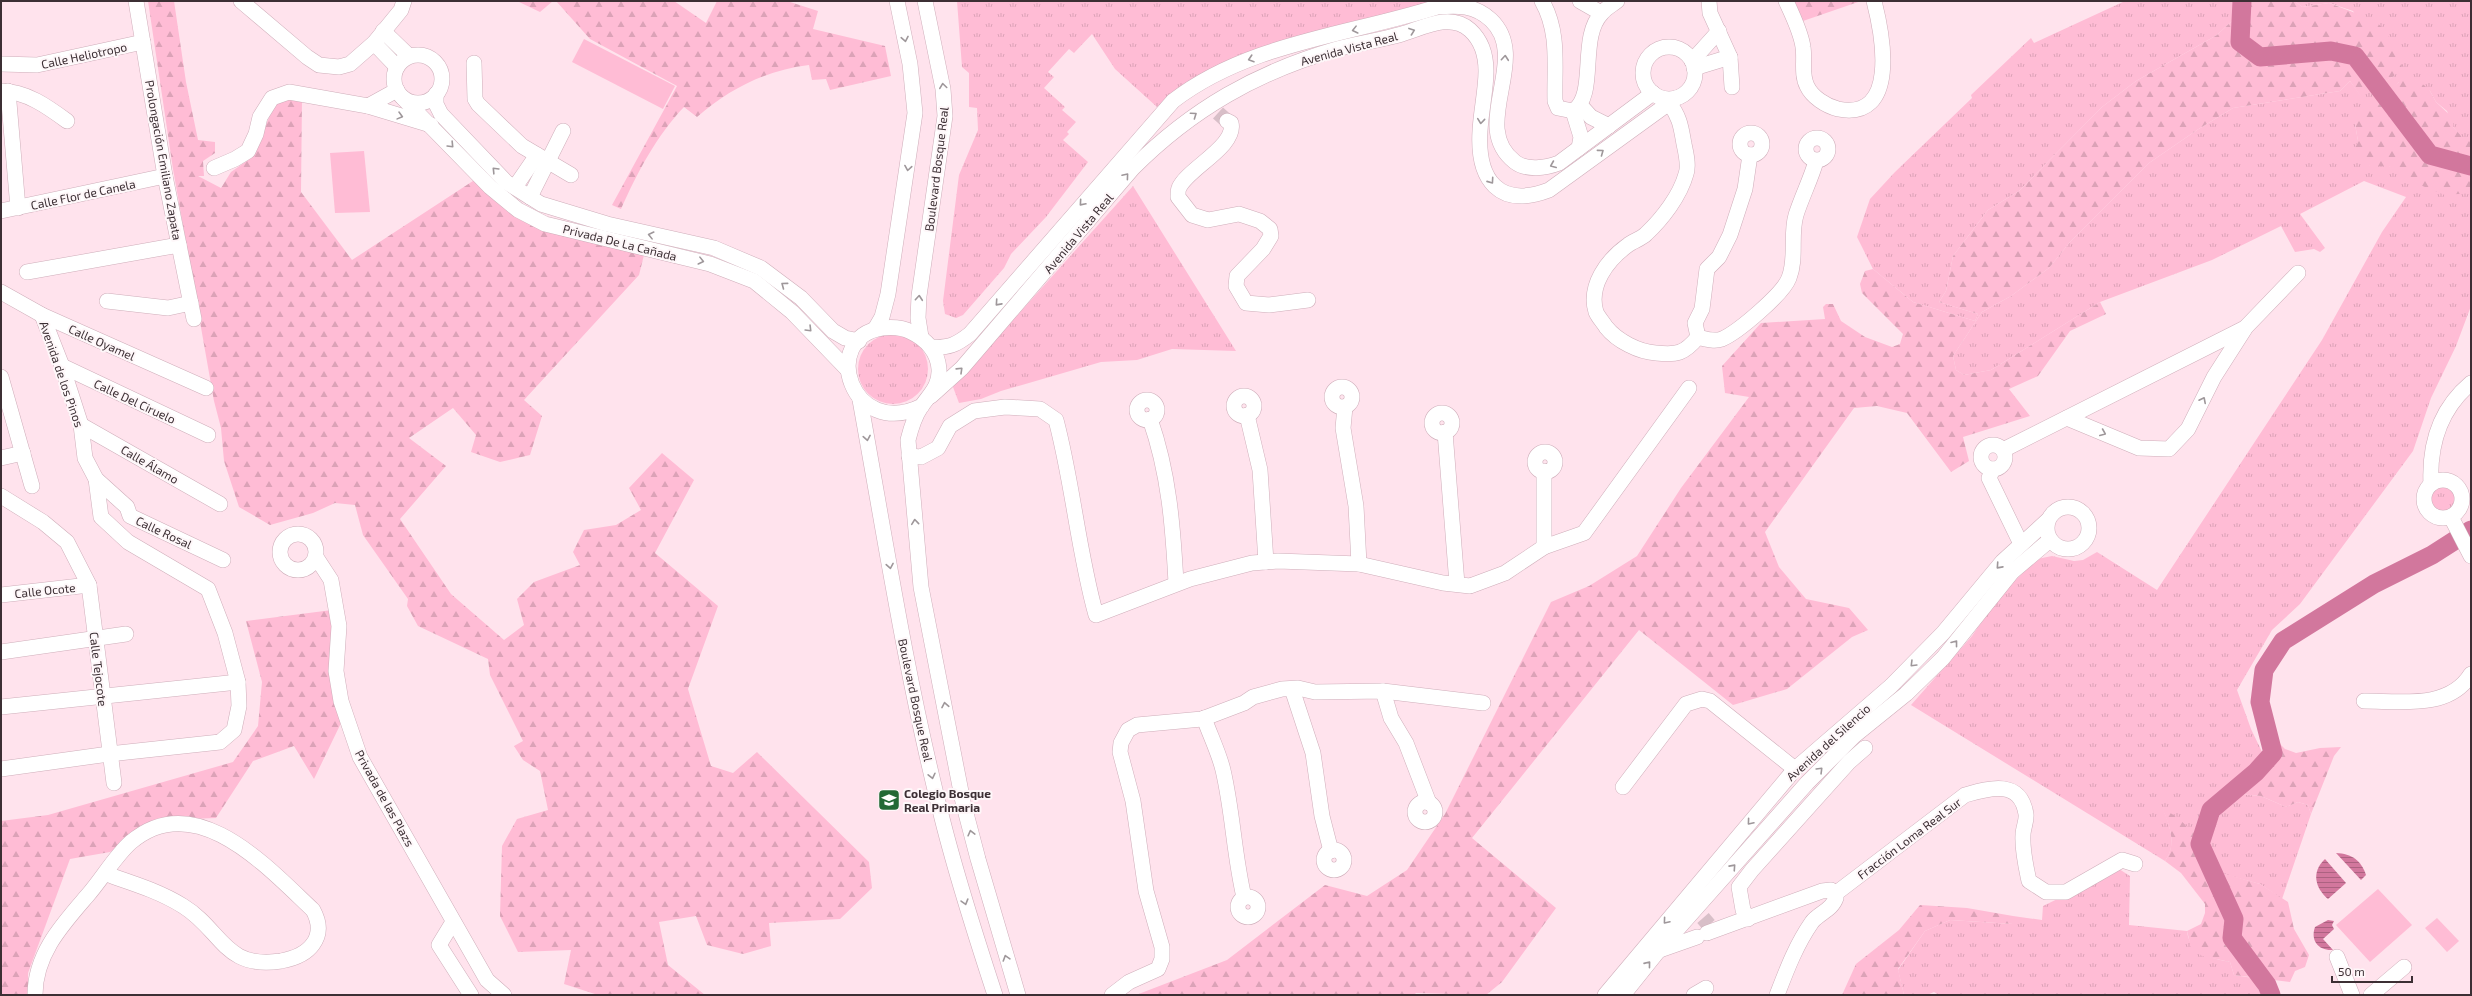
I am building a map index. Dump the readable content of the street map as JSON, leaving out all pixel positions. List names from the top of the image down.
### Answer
{
  "streets": {
    "street": [
      "Avenida Vista Real",
      "Calle Heliotropo",
      "Prolongación Emiliano Zapata",
      "Boulevard Bosque Real",
      "Calle Flor de Canela",
      "Privada De La Cañada",
      "Calle Oyamel",
      "Avenida de los Pinos",
      "Calle Del Ciruelo",
      "Calle Álamo",
      "Calle Rosal",
      "Calle Ocote",
      "Calle Tejocote",
      "Avenida del Silencio",
      "Privada de las Plazs",
      "Fracción Loma Real Sur"
    ]
  },
  "crossings": [
    ["Avenida Vista Real", "Boulevard Bosque Real"],
    ["Avenida Vista Real", "Privada De La Cañada"],
    ["Calle Heliotropo", "Prolongación Emiliano Zapata"],
    ["Prolongación Emiliano Zapata", "Calle Flor de Canela"],
    ["Boulevard Bosque Real", "Privada De La Cañada"],
    ["Calle Oyamel", "Avenida de los Pinos"],
    ["Avenida de los Pinos", "Calle Del Ciruelo"],
    ["Avenida de los Pinos", "Calle Álamo"],
    ["Avenida de los Pinos", "Calle Rosal"],
    ["Avenida de los Pinos", "Calle Tejocote"],
    ["Calle Ocote", "Calle Tejocote"]
  ],
  "places": {
    "school or university": ["Colegio Bosque Real Primaria"]
  },
  "scale_bar": "50 m"
}
